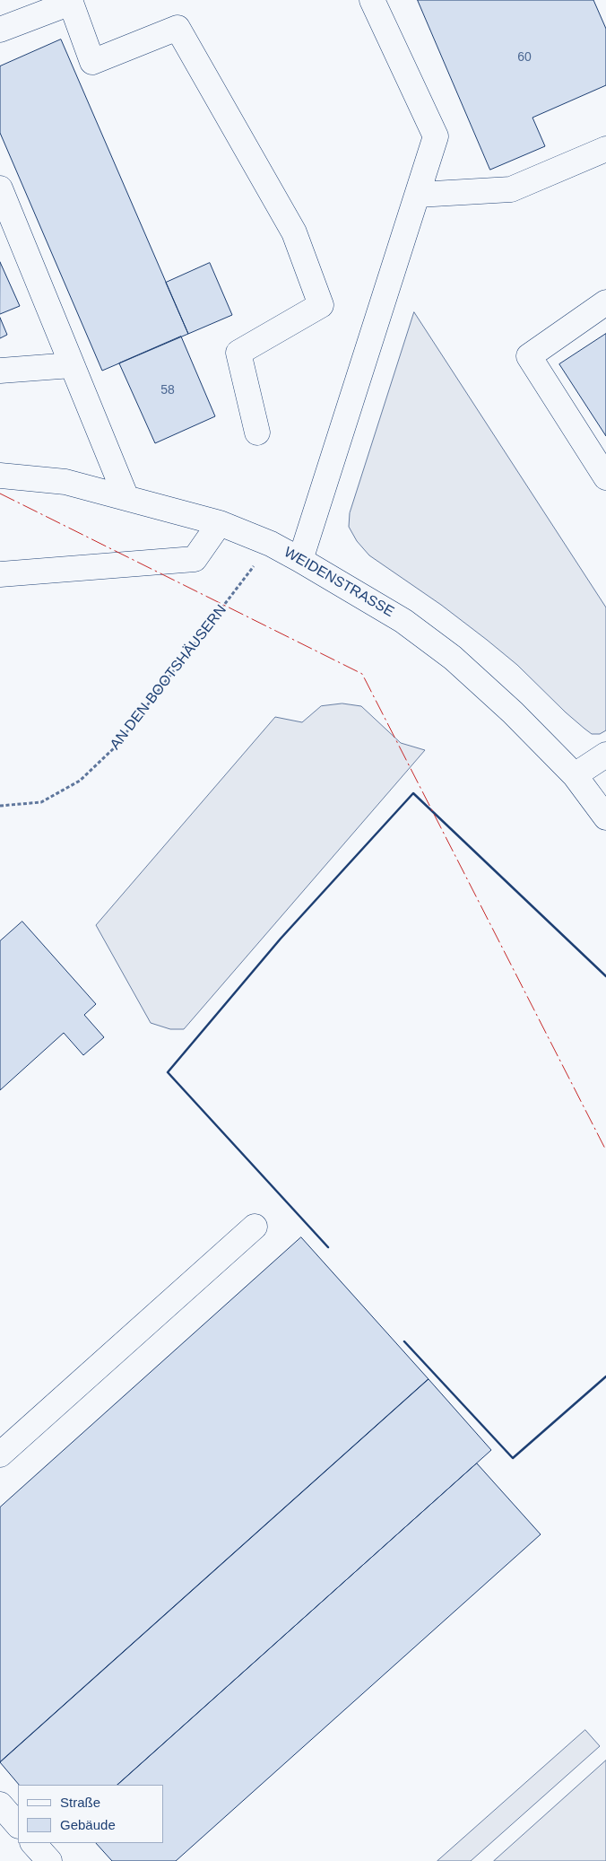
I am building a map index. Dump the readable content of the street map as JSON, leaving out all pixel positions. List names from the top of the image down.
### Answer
{
  "streets": {
    "street": ["WEIDENSTRASSE"],
    "path": ["AN DEN BOOTSHÄUSERN"]
  },
  "crossings": [
    ["WEIDENSTRASSE", "AN DEN BOOTSHÄUSERN"]
  ],
  "house_numbers": ["60", "58"],
  "legend": ["Straße", "Gebäude"]
}
